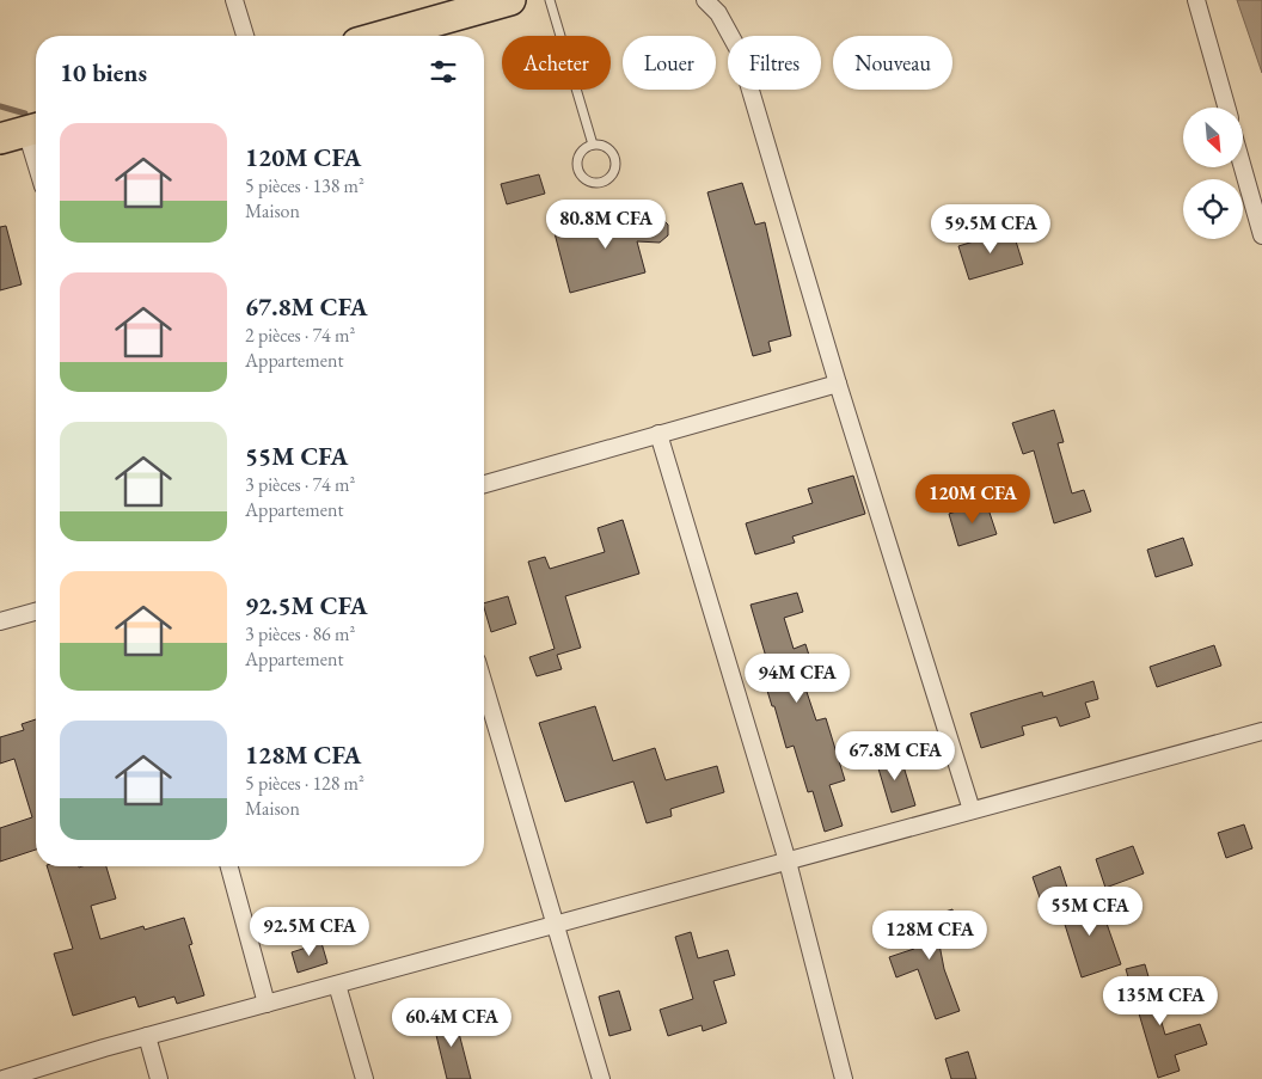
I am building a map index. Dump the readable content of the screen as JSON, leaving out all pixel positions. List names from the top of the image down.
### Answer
{
  "north": "bottom right",
  "page": {
    "chip": [
      "Acheter",
      "Louer",
      "Filtres",
      "Nouveau"
    ],
    "heading": "10 biens",
    "list": [
      {
        "name": "120M CFA",
        "note": "5 pièces · 138 m² · Maison"
      },
      {
        "name": "67.8M CFA",
        "note": "2 pièces · 74 m² · Appartement"
      },
      {
        "name": "55M CFA",
        "note": "3 pièces · 74 m² · Appartement"
      },
      {
        "name": "92.5M CFA",
        "note": "3 pièces · 86 m² · Appartement"
      },
      {
        "name": "128M CFA",
        "note": "5 pièces · 128 m² · Maison"
      }
    ],
    "price": [
      "80.8M CFA",
      "59.5M CFA",
      "120M CFA",
      "94M CFA",
      "67.8M CFA",
      "55M CFA",
      "92.5M CFA",
      "128M CFA",
      "135M CFA",
      "60.4M CFA"
    ]
  }
}
